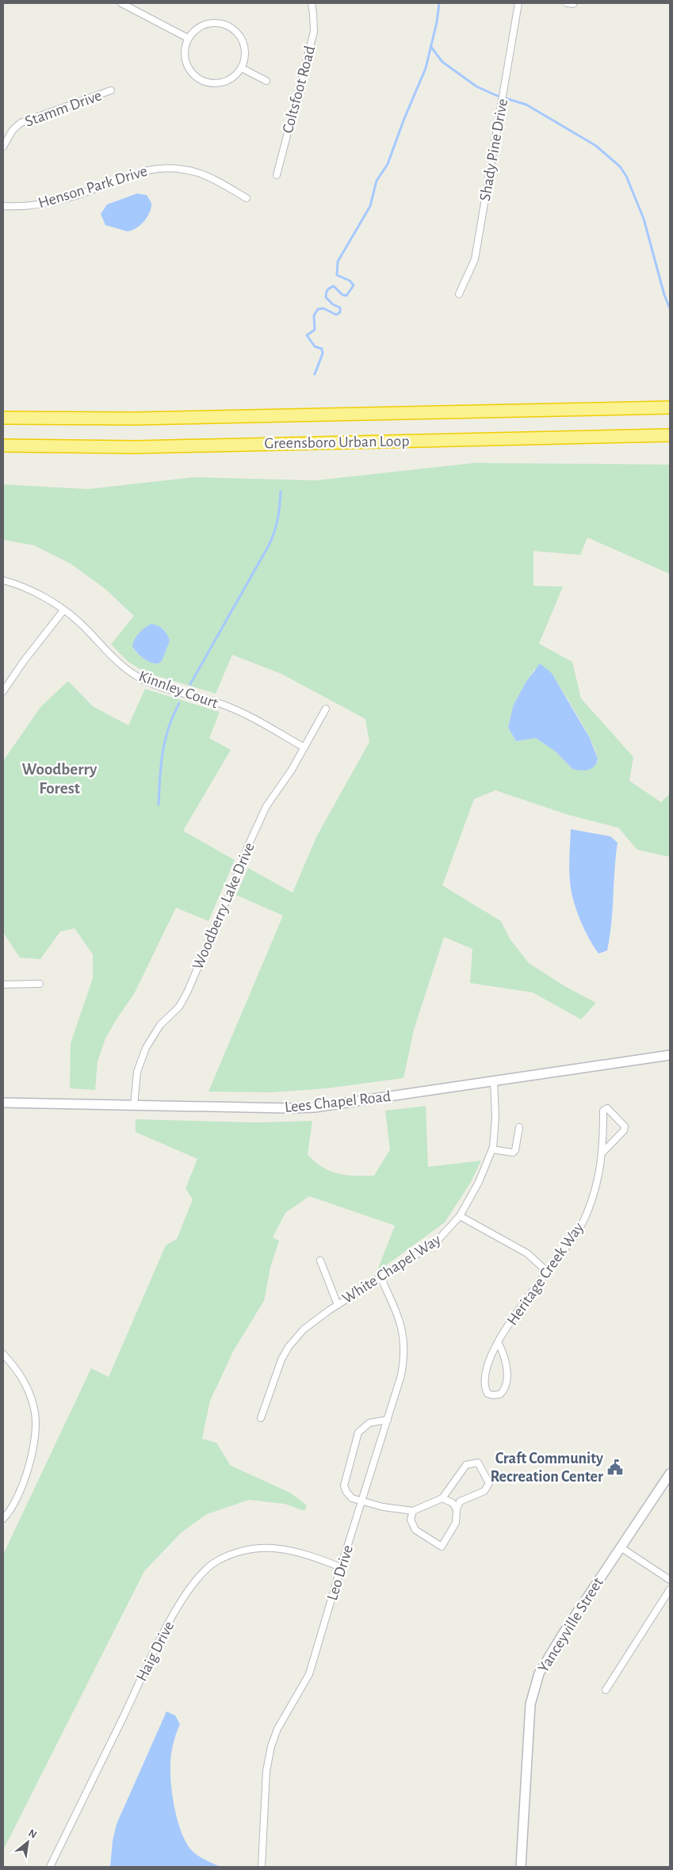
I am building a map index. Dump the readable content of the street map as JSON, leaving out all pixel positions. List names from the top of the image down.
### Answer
{
  "streets": {
    "highway": ["Greensboro Urban Loop"],
    "main road": ["Lees Chapel Road", "Yanceyville Street"],
    "street": [
      "Coltsfoot Road",
      "Stamm Drive",
      "Shady Pine Drive",
      "Henson Park Drive",
      "Kinnley Court",
      "Woodberry Lake Drive",
      "White Chapel Way",
      "Heritage Creek Way",
      "Leo Drive",
      "Haig Drive"
    ]
  },
  "crossings": [
    ["Kinnley Court", "Woodberry Lake Drive"],
    ["Woodberry Lake Drive", "Lees Chapel Road"],
    ["Lees Chapel Road", "White Chapel Way"],
    ["White Chapel Way", "Leo Drive"],
    ["Leo Drive", "Haig Drive"]
  ],
  "districts": ["Woodberry Forest"],
  "places": {
    "public building": ["Craft Community Recreation Center"]
  },
  "north": "top right"
}
